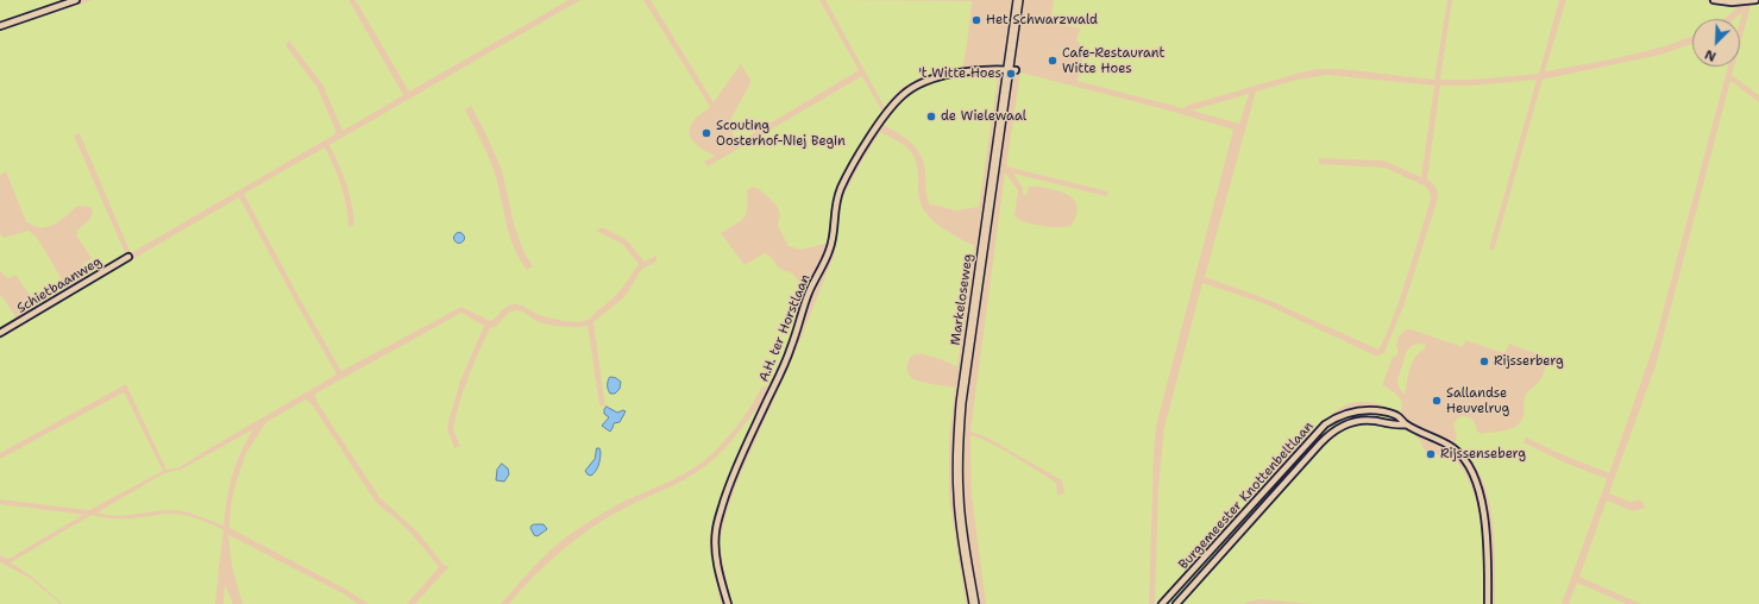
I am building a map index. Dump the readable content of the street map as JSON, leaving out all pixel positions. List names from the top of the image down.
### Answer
{
  "streets": {
    "main road": ["Markeloseweg"],
    "street": ["Schietbaanweg", "A.H. ter Horstlaan", "Burgemeester Knottenbeltlaan"]
  },
  "crossings": [
    ["Markeloseweg", "A.H. ter Horstlaan"]
  ],
  "places": [
    "Het Schwarzwald",
    "Cafe-Restaurant Witte Hoes",
    "'t Witte Hoes",
    "de Wielewaal",
    "Scouting Oosterhof-Niej Begin",
    "Rijsserberg",
    "Sallandse Heuvelrug",
    "Rijssenseberg"
  ],
  "north": "bottom left"
}
